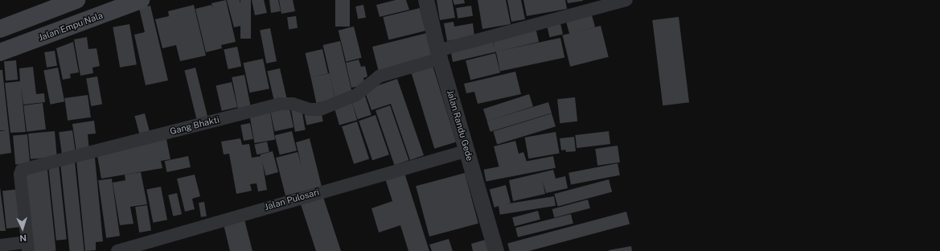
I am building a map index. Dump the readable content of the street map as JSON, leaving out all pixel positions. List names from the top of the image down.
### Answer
{
  "streets": {
    "main road": ["Jalan Empu Nala"],
    "street": ["Gang Bhakti", "Jalan Randu Gede", "Jalan Pulosari"]
  },
  "crossings": [
    ["Gang Bhakti", "Jalan Randu Gede"],
    ["Jalan Randu Gede", "Jalan Pulosari"]
  ],
  "north": "bottom"
}
